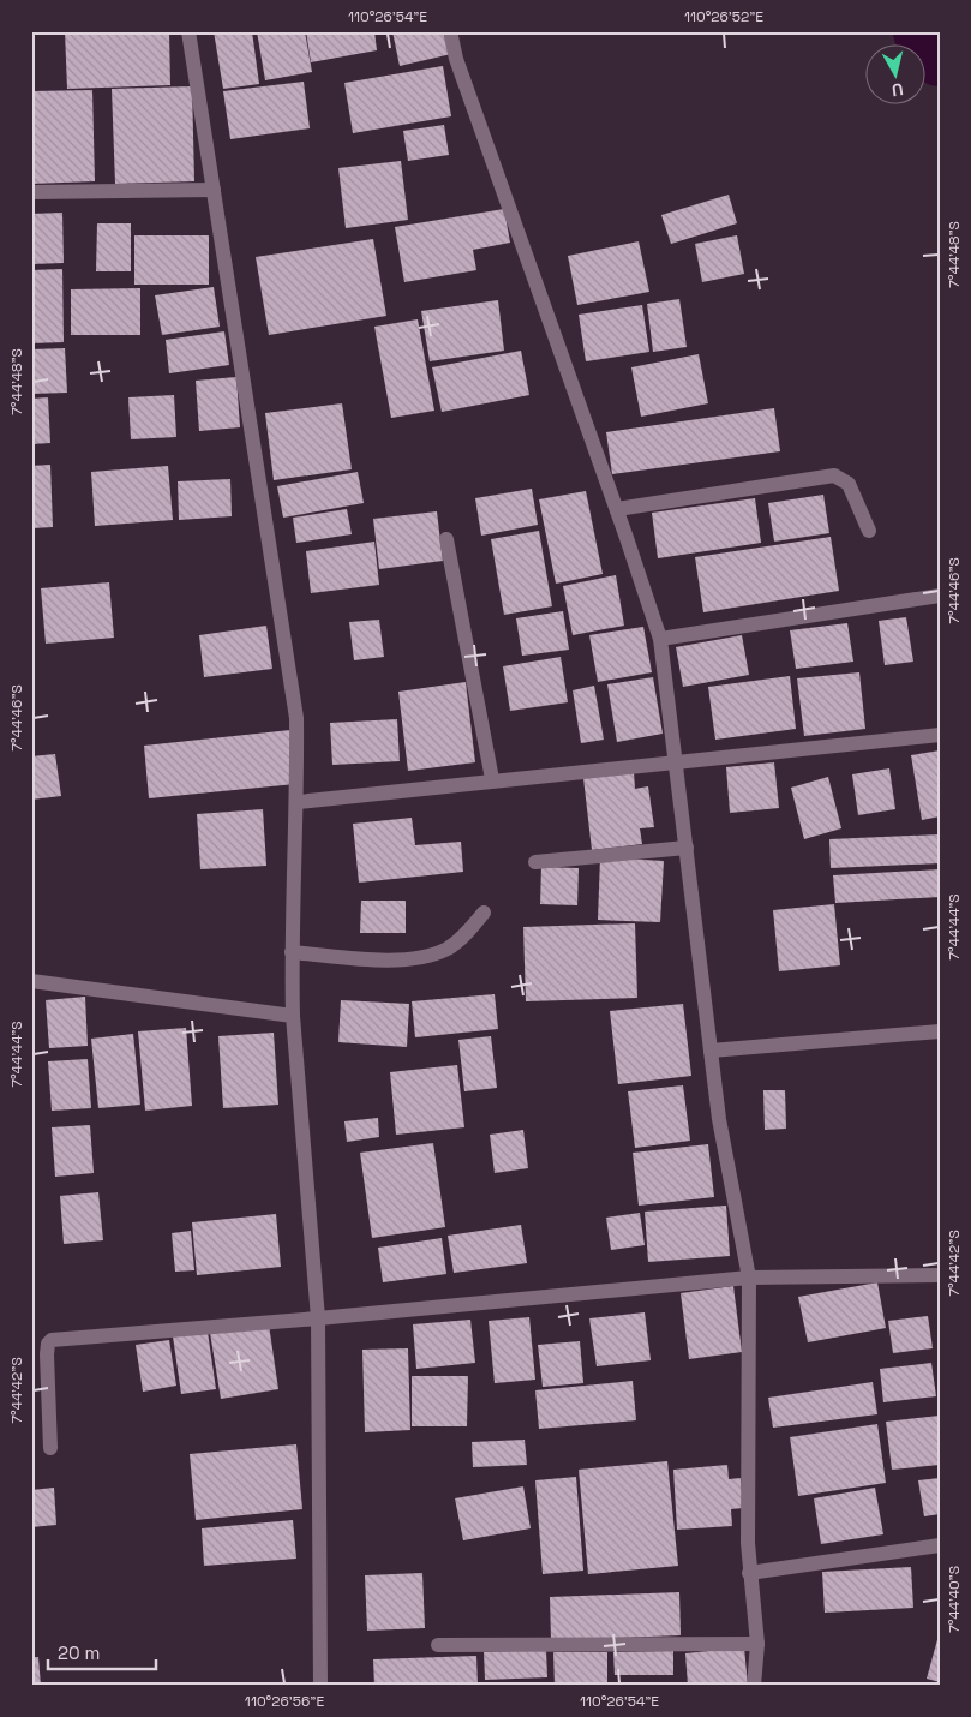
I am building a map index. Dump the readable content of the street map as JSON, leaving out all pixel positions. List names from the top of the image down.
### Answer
{
  "scale_bar": "20 m",
  "north": "bottom",
  "coordinates": [
    "110°26'54\"E",
    "110°26'52\"E",
    "7°44'48\"S",
    "7°44'46\"S",
    "7°44'44\"S",
    "7°44'42\"S",
    "7°44'40\"S",
    "110°26'56\"E"
  ]
}
